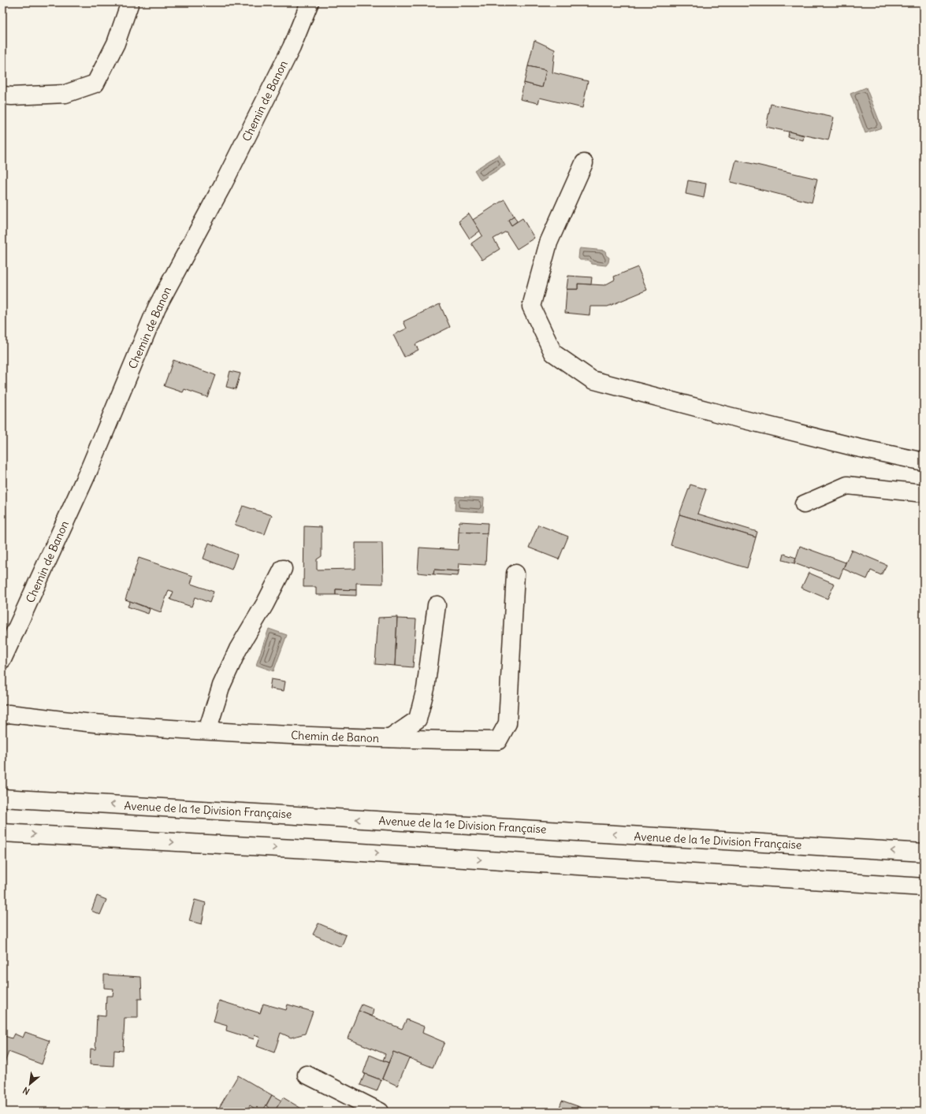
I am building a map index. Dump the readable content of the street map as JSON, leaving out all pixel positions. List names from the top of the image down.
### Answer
{
  "streets": {
    "main road": ["Chemin de Banon", "Avenue de la 1e Division Française"]
  },
  "north": "bottom left"
}
